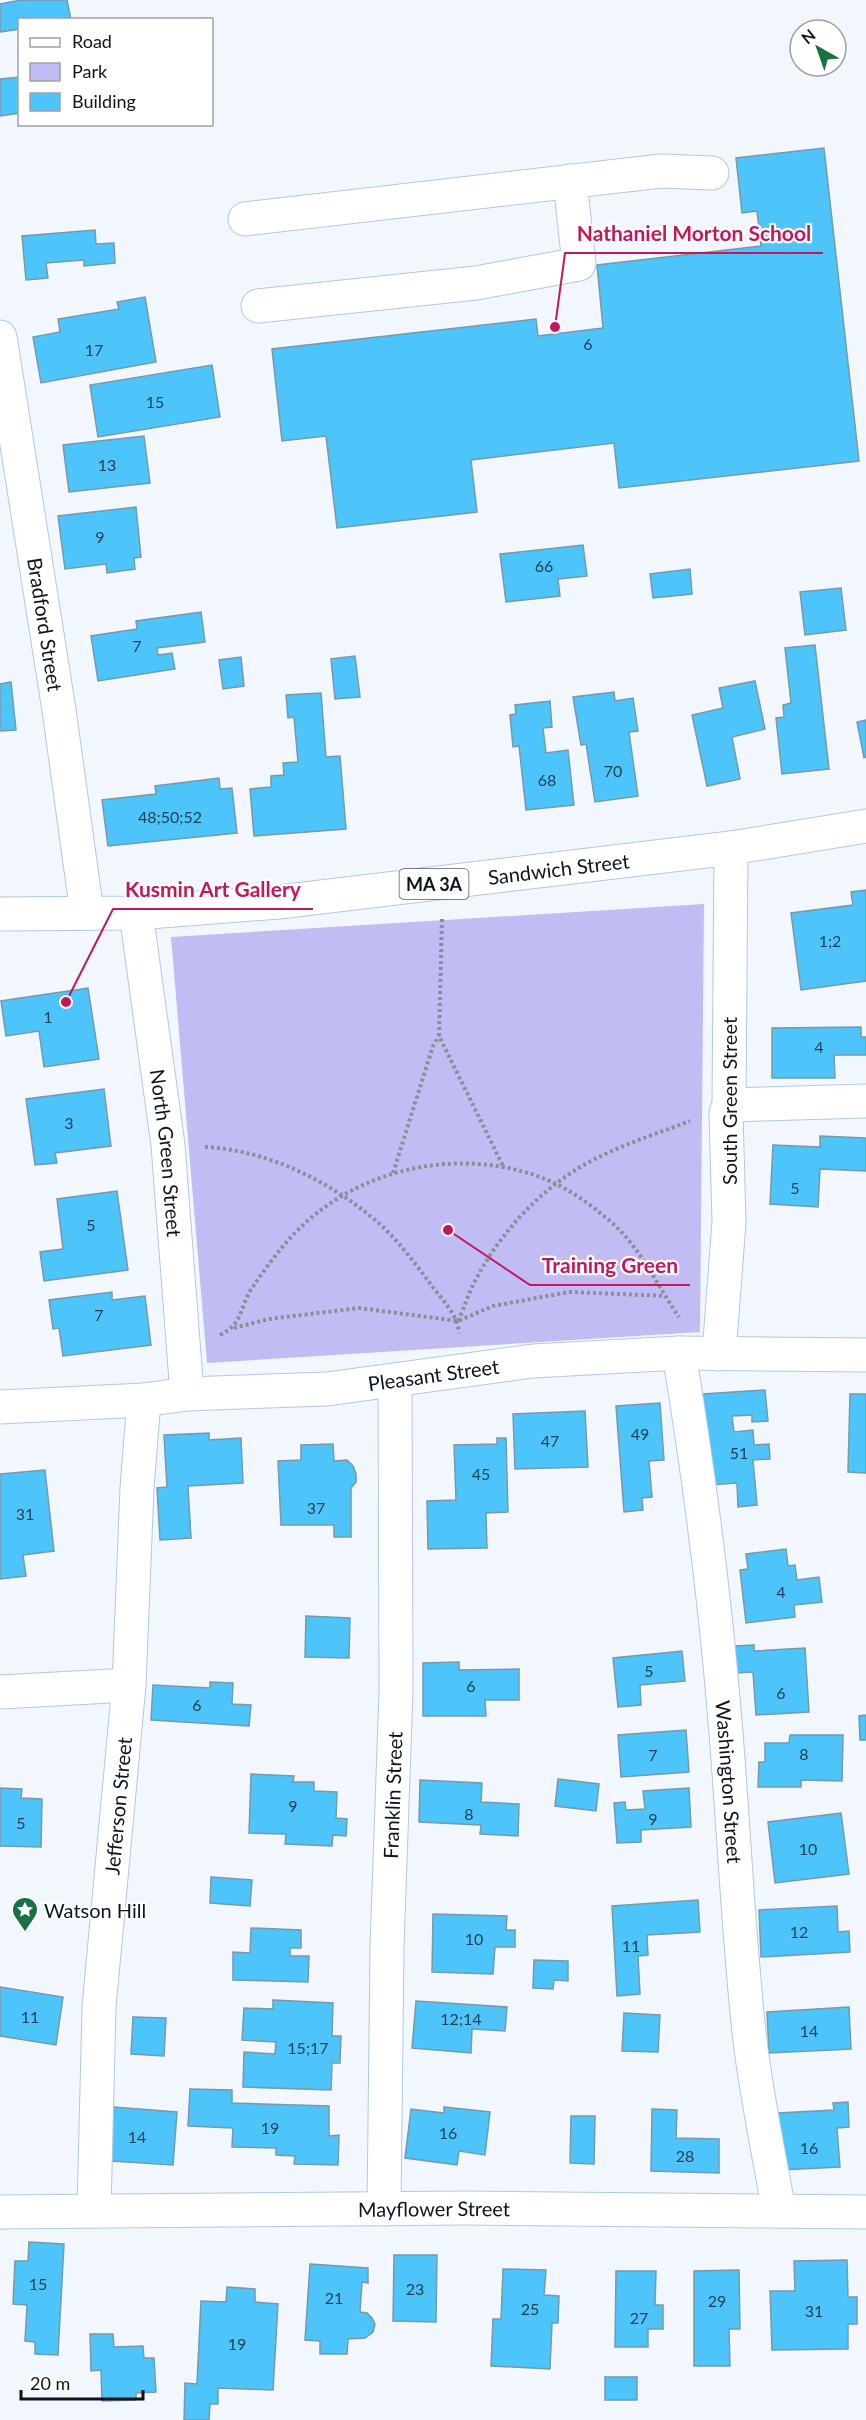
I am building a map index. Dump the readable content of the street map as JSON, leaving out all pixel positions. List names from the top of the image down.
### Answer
{
  "streets": {
    "street": [
      "Bradford Street",
      "Sandwich Street",
      "MA 3A",
      "South Green Street",
      "North Green Street",
      "Pleasant Street",
      "Washington Street",
      "Franklin Street",
      "Jefferson Street",
      "Mayflower Street"
    ]
  },
  "crossings": [
    ["Bradford Street", "Sandwich Street"],
    ["Sandwich Street", "South Green Street"],
    ["Sandwich Street", "North Green Street"],
    ["South Green Street", "Pleasant Street"],
    ["North Green Street", "Pleasant Street"],
    ["Pleasant Street", "Washington Street"],
    ["Pleasant Street", "Franklin Street"],
    ["Pleasant Street", "Jefferson Street"],
    ["Washington Street", "Mayflower Street"],
    ["Franklin Street", "Mayflower Street"],
    ["Jefferson Street", "Mayflower Street"]
  ],
  "places": {
    "other": ["Nathaniel Morton School", "Kusmin Art Gallery", "Training Green"],
    "place": ["Watson Hill"]
  },
  "house_numbers": [
    "6",
    "17",
    "15",
    "13",
    "9",
    "66",
    "7",
    "70",
    "68",
    "48;50;52",
    "1;2",
    "1",
    "4",
    "3",
    "5",
    "5",
    "7",
    "49",
    "47",
    "51",
    "45",
    "37",
    "31",
    "4",
    "5",
    "6",
    "6",
    "6",
    "8",
    "7",
    "9",
    "8",
    "9",
    "5",
    "10",
    "12",
    "10",
    "11",
    "11",
    "12;14",
    "14",
    "15;17",
    "19",
    "16",
    "14",
    "16",
    "28",
    "15",
    "23",
    "21",
    "29",
    "25",
    "31",
    "27",
    "19"
  ],
  "legend": ["Road", "Park", "Building"],
  "scale_bar": "20 m",
  "north": "top left"
}
